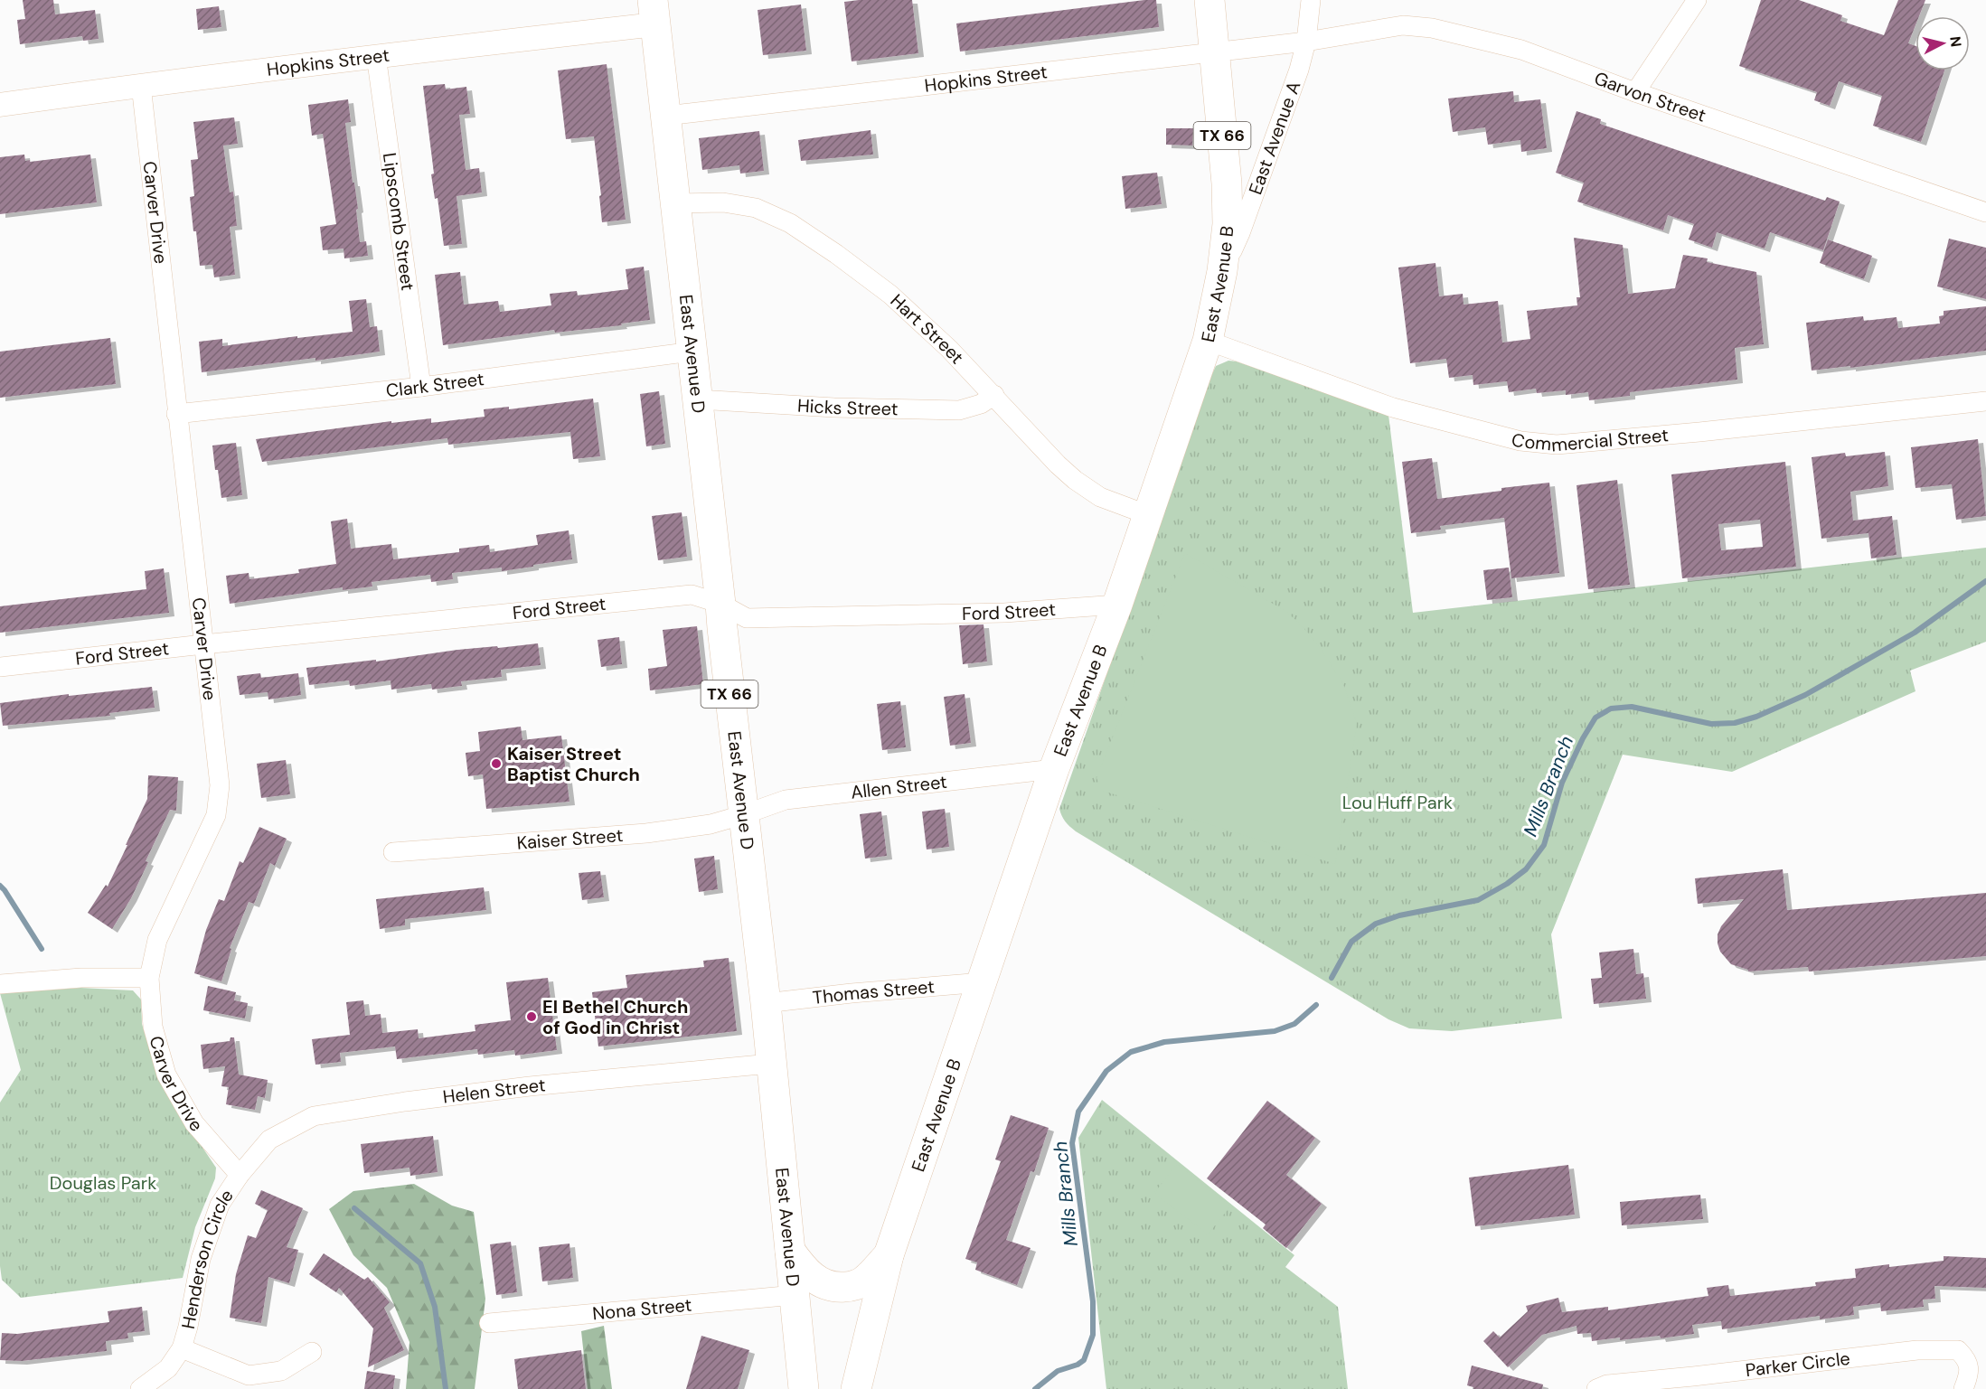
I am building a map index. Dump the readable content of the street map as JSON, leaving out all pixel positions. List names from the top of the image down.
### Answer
{
  "streets": {
    "main road": ["TX 66", "East Avenue B", "East Avenue D"],
    "street": [
      "Hopkins Street",
      "Garvon Street",
      "East Avenue A",
      "Carver Drive",
      "Lipscomb Street",
      "Hart Street",
      "Clark Street",
      "Hicks Street",
      "Commercial Street",
      "Ford Street",
      "Allen Street",
      "Kaiser Street",
      "Thomas Street",
      "Helen Street",
      "Henderson Circle",
      "Nona Street",
      "Parker Circle"
    ]
  },
  "crossings": [
    ["Hopkins Street", "Garvon Street"],
    ["Hopkins Street", "East Avenue A"],
    ["Hopkins Street", "Carver Drive"],
    ["Hopkins Street", "Lipscomb Street"],
    ["Hopkins Street", "East Avenue B"],
    ["Hopkins Street", "East Avenue D"],
    ["Garvon Street", "East Avenue A"],
    ["East Avenue A", "East Avenue B"],
    ["Carver Drive", "Clark Street"],
    ["Carver Drive", "Ford Street"],
    ["Carver Drive", "Helen Street"],
    ["Carver Drive", "Henderson Circle"],
    ["Lipscomb Street", "Clark Street"],
    ["East Avenue B", "Hart Street"],
    ["East Avenue B", "Commercial Street"],
    ["East Avenue B", "Ford Street"],
    ["East Avenue B", "Allen Street"],
    ["East Avenue B", "Thomas Street"],
    ["Hart Street", "East Avenue D"],
    ["Hart Street", "Hicks Street"],
    ["East Avenue D", "Clark Street"],
    ["East Avenue D", "Hicks Street"],
    ["East Avenue D", "Ford Street"],
    ["East Avenue D", "Allen Street"],
    ["East Avenue D", "Kaiser Street"],
    ["East Avenue D", "Thomas Street"],
    ["East Avenue D", "Helen Street"],
    ["East Avenue D", "Nona Street"],
    ["Allen Street", "Kaiser Street"],
    ["Helen Street", "Henderson Circle"]
  ],
  "water": ["Mills Branch"],
  "parks": ["Lou Huff Park", "Douglas Park"],
  "places": ["Kaiser Street Baptist Church", "El Bethel Church of God in Christ"],
  "north": "right"
}
